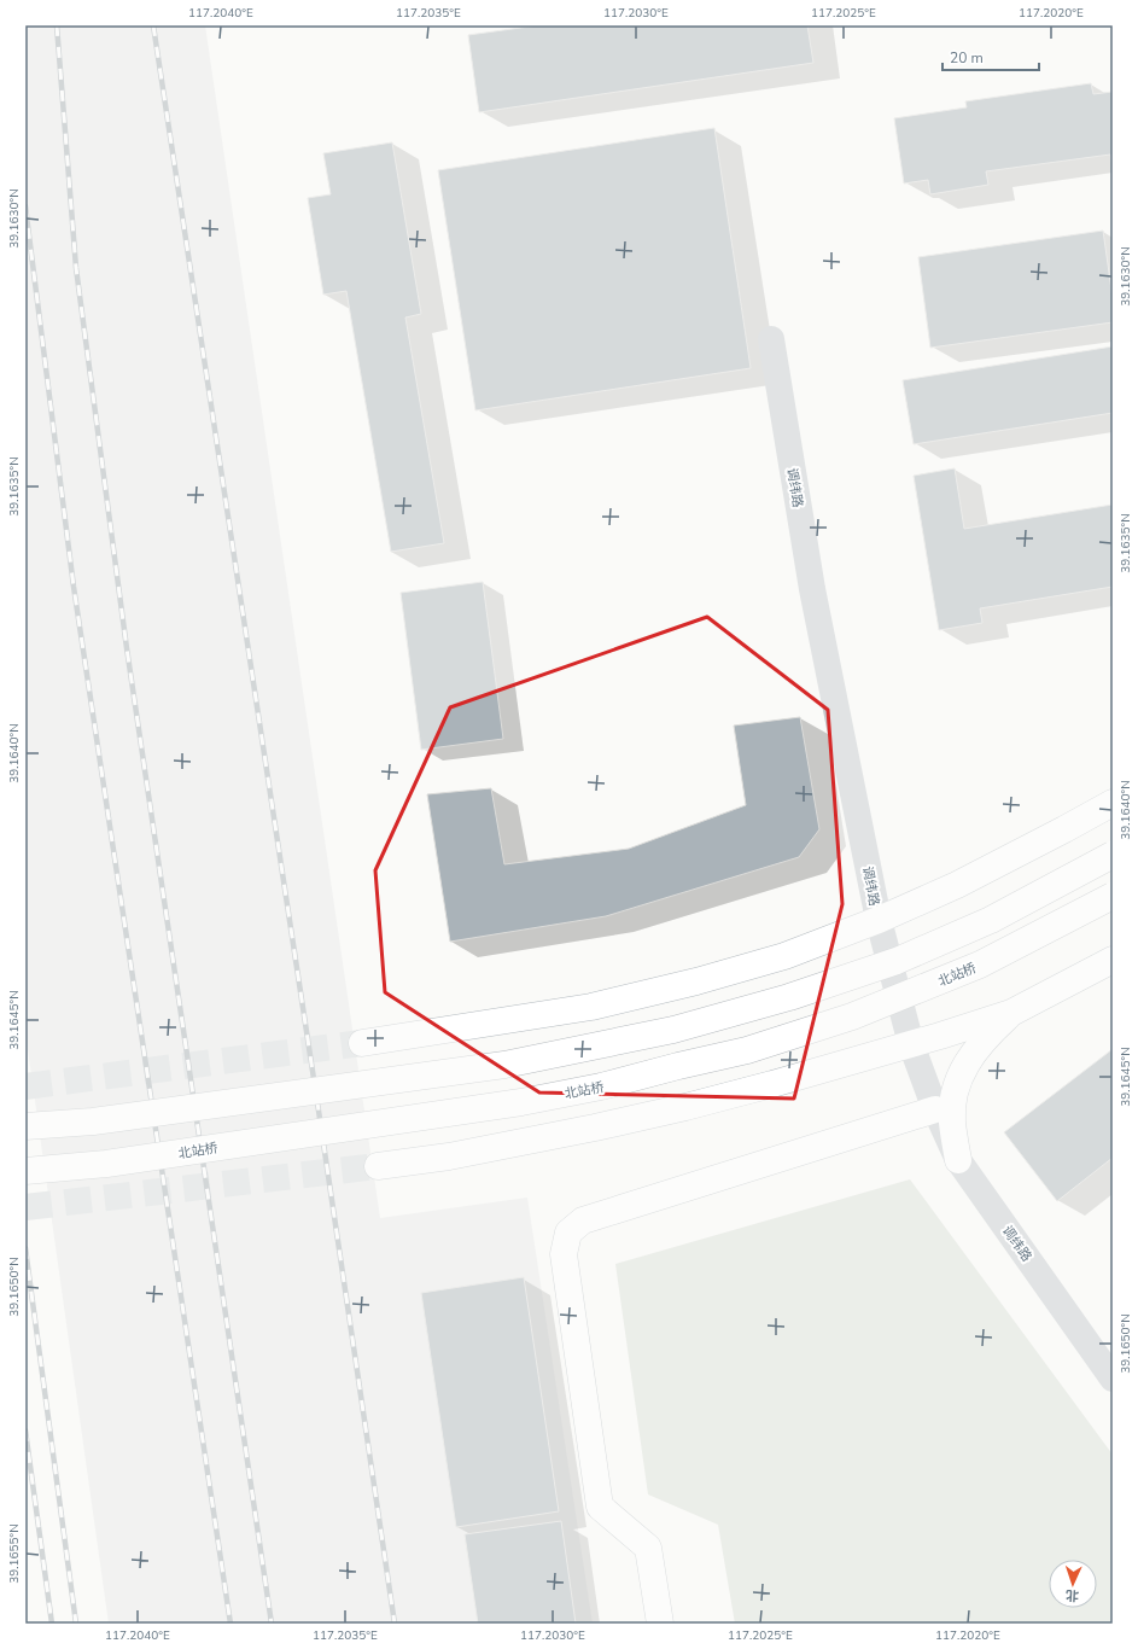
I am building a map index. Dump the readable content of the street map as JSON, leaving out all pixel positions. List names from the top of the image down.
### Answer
{
  "streets": {
    "main road": ["北站桥"],
    "street": ["调纬路"]
  },
  "scale_bar": "20 m",
  "north": "bottom",
  "coordinates": [
    "117.2040°E",
    "117.2035°E",
    "117.2030°E",
    "117.2025°E",
    "117.2020°E",
    "39.1630°N",
    "39.1635°N",
    "39.1640°N",
    "39.1645°N",
    "39.1650°N",
    "39.1655°N"
  ]
}
